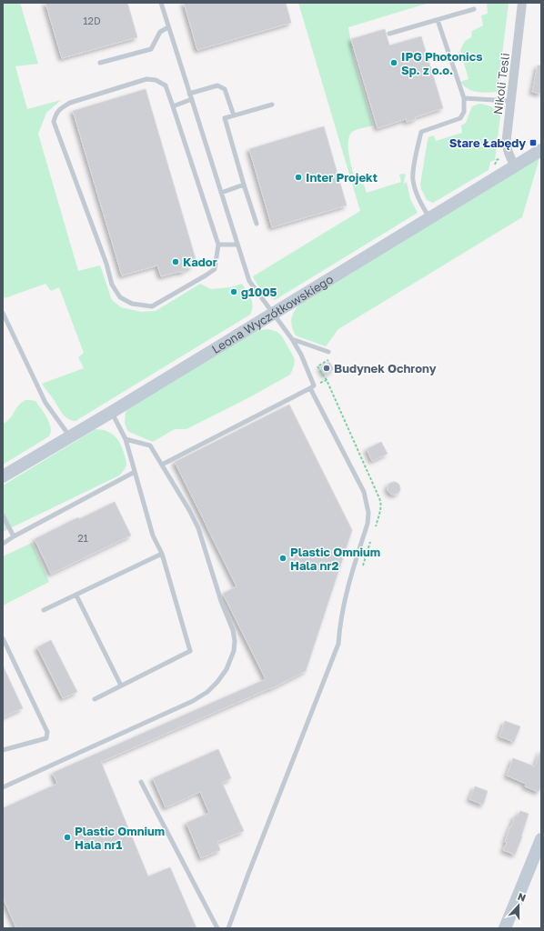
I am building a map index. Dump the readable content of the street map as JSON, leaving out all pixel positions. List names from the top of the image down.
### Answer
{
  "streets": {
    "street": ["Nikoli Tesli", "Leona Wyczółkowskiego"]
  },
  "crossings": [
    ["Nikoli Tesli", "Leona Wyczółkowskiego"]
  ],
  "places": {
    "other": [
      "IPG Photonics Sp. z o.o.",
      "Inter Projekt",
      "Kador",
      "g1005",
      "Budynek Ochrony",
      "Plastic Omnium Hala nr2",
      "Plastic Omnium Hala nr1"
    ],
    "transit": ["Stare Łabędy"]
  },
  "house_numbers": ["12D", "21"],
  "north": "top"
}
